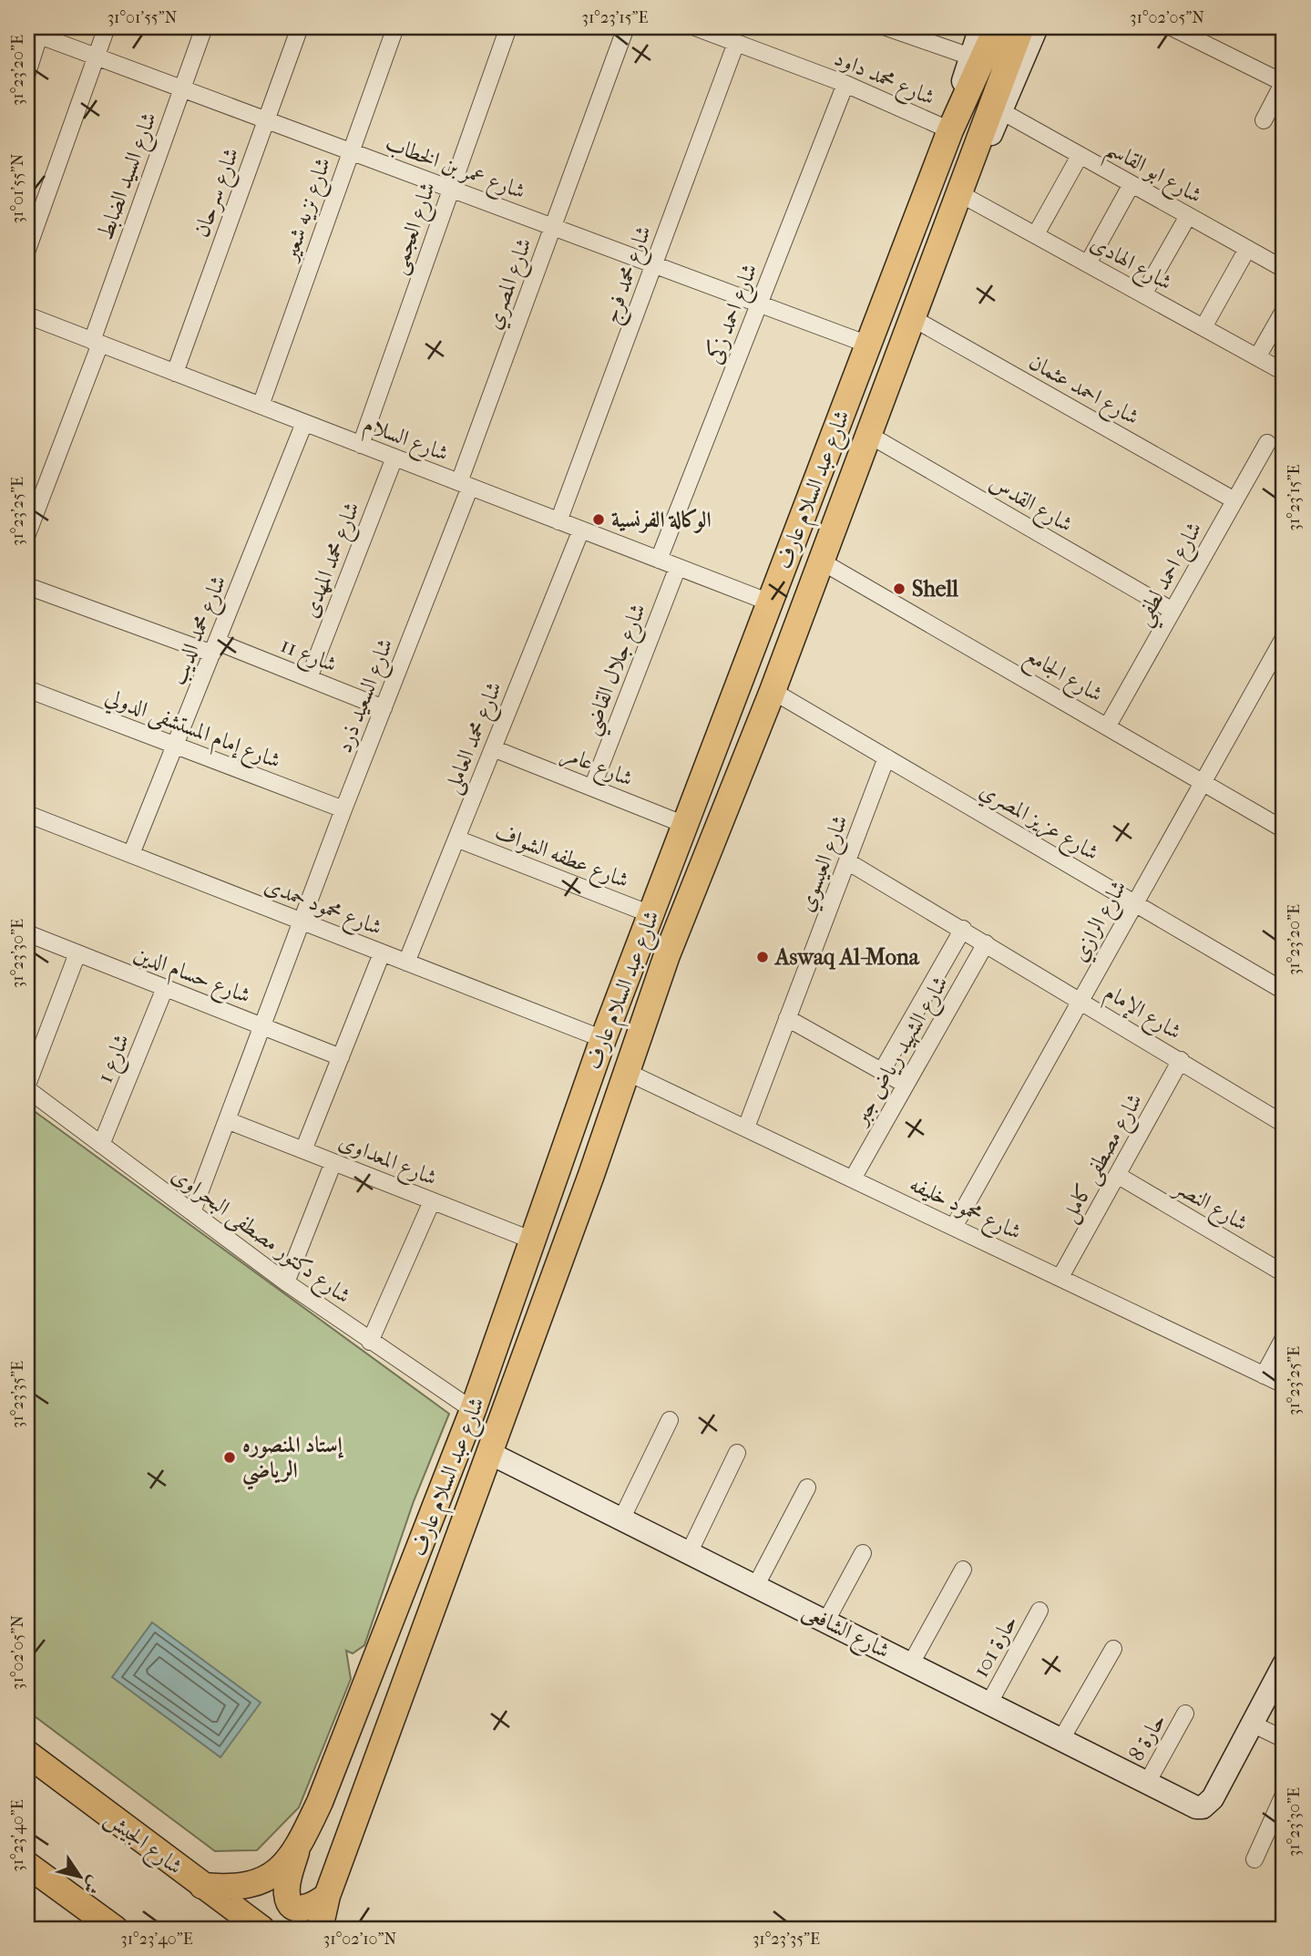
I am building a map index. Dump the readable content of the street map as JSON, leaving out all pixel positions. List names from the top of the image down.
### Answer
{
  "streets": {
    "main road": ["شارع عبد السلام عارف", "شارع الجيش"],
    "street": [
      "شارع محمد داود",
      "شارع عمر بن الخطاب",
      "شارع ابو القاسم",
      "شارع السيد الضابط",
      "شارع سرحان",
      "شارع نزيه شعير",
      "شارع العجمى",
      "شارع الهادى",
      "شارع محمد فرج",
      "شارع المصري",
      "شارع احمد زكى",
      "شارع احمد عثمان",
      "شارع السلام",
      "شارع القدس",
      "شارع محمد المهدى",
      "شارع احمد لطفي",
      "شارع محمد الديب",
      "شارع 11",
      "شارع جلال القاضي",
      "شارع الجامع",
      "شارع السعيد ذرد",
      "شارع إمام المستشفى الدولي",
      "شارع محمد العاملى",
      "شارع عامر",
      "شارع عزيز المصري",
      "شارع عطفه الشواف",
      "شارع العيسوي",
      "شارع محمود حمدى",
      "شارع الرازي",
      "شارع حسام الدين",
      "شارع الإمام",
      "شارع الشهيد رياض جبر",
      "شارع 1",
      "شارع مصطفى كامل",
      "شارع المعداوى",
      "شارع النصر",
      "شارع محمود خليفه",
      "شارع دكتور مصطفى البحراوى",
      "شارع الشافعى",
      "حارة 101",
      "حارة 8"
    ]
  },
  "crossings": [
    ["شارع محمد داود", "شارع محمد فرج"],
    ["شارع محمد داود", "شارع احمد زكى"],
    ["شارع محمد داود", "شارع عبد السلام عارف"],
    ["شارع عمر بن الخطاب", "شارع السيد الضابط"],
    ["شارع عمر بن الخطاب", "شارع سرحان"],
    ["شارع عمر بن الخطاب", "شارع نزيه شعير"],
    ["شارع عمر بن الخطاب", "شارع العجمى"],
    ["شارع عمر بن الخطاب", "شارع محمد فرج"],
    ["شارع عمر بن الخطاب", "شارع المصري"],
    ["شارع عمر بن الخطاب", "شارع احمد زكى"],
    ["شارع عمر بن الخطاب", "شارع عبد السلام عارف"],
    ["شارع ابو القاسم", "شارع عبد السلام عارف"],
    ["شارع السيد الضابط", "شارع السلام"],
    ["شارع سرحان", "شارع السلام"],
    ["شارع نزيه شعير", "شارع السلام"],
    ["شارع العجمى", "شارع السلام"],
    ["شارع الهادى", "شارع عبد السلام عارف"],
    ["شارع محمد فرج", "شارع السلام"],
    ["شارع المصري", "شارع السلام"],
    ["شارع المصري", "شارع السعيد ذرد"],
    ["شارع احمد زكى", "شارع السلام"],
    ["شارع احمد عثمان", "شارع عبد السلام عارف"],
    ["شارع احمد عثمان", "شارع احمد لطفي"],
    ["شارع السلام", "شارع عبد السلام عارف"],
    ["شارع السلام", "شارع محمد المهدى"],
    ["شارع السلام", "شارع محمد الديب"],
    ["شارع السلام", "شارع جلال القاضي"],
    ["شارع السلام", "شارع السعيد ذرد"],
    ["شارع السلام", "شارع محمد العاملى"],
    ["شارع عبد السلام عارف", "شارع القدس"],
    ["شارع عبد السلام عارف", "شارع الجامع"],
    ["شارع عبد السلام عارف", "شارع عامر"],
    ["شارع عبد السلام عارف", "شارع عزيز المصري"],
    ["شارع عبد السلام عارف", "شارع عطفه الشواف"],
    ["شارع عبد السلام عارف", "شارع محمود حمدى"],
    ["شارع عبد السلام عارف", "شارع المعداوى"],
    ["شارع عبد السلام عارف", "شارع محمود خليفه"],
    ["شارع عبد السلام عارف", "شارع دكتور مصطفى البحراوى"],
    ["شارع عبد السلام عارف", "شارع الشافعى"],
    ["شارع عبد السلام عارف", "شارع الجيش"],
    ["شارع القدس", "شارع احمد لطفي"],
    ["شارع محمد المهدى", "شارع 11"],
    ["شارع احمد لطفي", "شارع الجامع"],
    ["شارع محمد الديب", "شارع 11"],
    ["شارع محمد الديب", "شارع إمام المستشفى الدولي"],
    ["شارع محمد الديب", "شارع محمود حمدى"],
    ["شارع 11", "شارع السعيد ذرد"],
    ["شارع جلال القاضي", "شارع عامر"],
    ["شارع الجامع", "شارع الرازي"],
    ["شارع السعيد ذرد", "شارع إمام المستشفى الدولي"],
    ["شارع السعيد ذرد", "شارع محمود حمدى"],
    ["شارع السعيد ذرد", "شارع حسام الدين"],
    ["شارع السعيد ذرد", "شارع المعداوى"],
    ["شارع السعيد ذرد", "شارع دكتور مصطفى البحراوى"],
    ["شارع محمد العاملى", "شارع عامر"],
    ["شارع محمد العاملى", "شارع عطفه الشواف"],
    ["شارع محمد العاملى", "شارع محمود حمدى"],
    ["شارع عزيز المصري", "شارع العيسوي"],
    ["شارع عزيز المصري", "شارع الرازي"],
    ["شارع العيسوي", "شارع الإمام"],
    ["شارع العيسوي", "شارع محمود خليفه"],
    ["شارع الرازي", "شارع الإمام"],
    ["شارع الرازي", "شارع محمود خليفه"],
    ["شارع حسام الدين", "شارع 1"],
    ["شارع الإمام", "شارع الشهيد رياض جبر"],
    ["شارع الإمام", "شارع مصطفى كامل"],
    ["شارع الشهيد رياض جبر", "شارع محمود خليفه"],
    ["شارع 1", "شارع دكتور مصطفى البحراوى"],
    ["شارع مصطفى كامل", "شارع النصر"],
    ["شارع مصطفى كامل", "شارع محمود خليفه"],
    ["شارع الشافعى", "حارة 101"],
    ["شارع الشافعى", "حارة 8"]
  ],
  "places": [
    "الوكالة الفرنسية",
    "Shell",
    "Aswaq Al-Mona",
    "إستاد المنصوره الرياضي"
  ],
  "north": "bottom right",
  "coordinates": [
    "31°01'55\"N",
    "31°23'15\"E",
    "31°02'05\"N",
    "31°23'20\"E",
    "31°23'25\"E",
    "31°23'30\"E",
    "31°23'35\"E",
    "31°23'40\"E",
    "31°02'10\"N"
  ]
}
